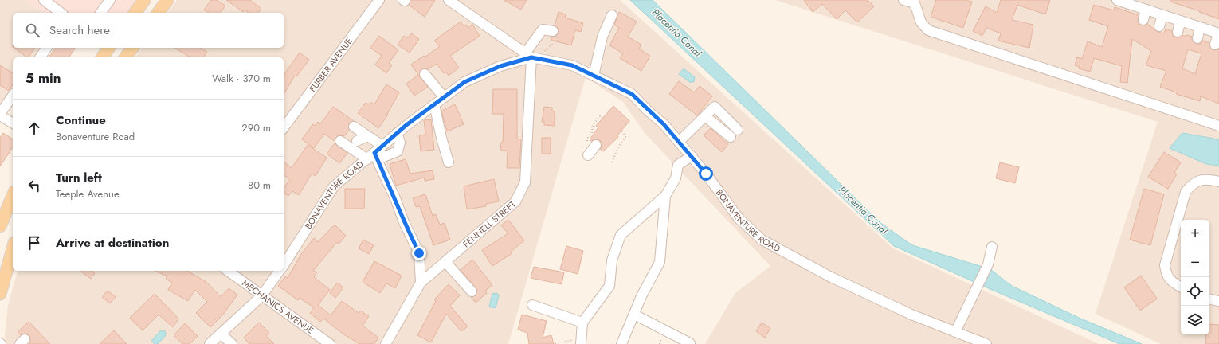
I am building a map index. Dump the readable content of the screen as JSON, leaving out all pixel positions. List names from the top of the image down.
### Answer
{
  "streets": {
    "street": [
      "FURBER AVENUE",
      "BONAVENTURE ROAD",
      "FENNELL STREET",
      "MECHANICS AVENUE"
    ]
  },
  "crossings": [
    ["BONAVENTURE ROAD", "FENNELL STREET"],
    ["BONAVENTURE ROAD", "MECHANICS AVENUE"]
  ],
  "water": ["Placentia Canal"],
  "page": {
    "search": "Search here",
    "heading": ["5 min", "Walk · 370 m"],
    "list": [
      ["Continue", "Bonaventure Road", "290 m"],
      ["Turn left", "Teeple Avenue", "80 m"],
      "Arrive at destination"
    ],
    "map_buttons": ["+", "−"]
  }
}
